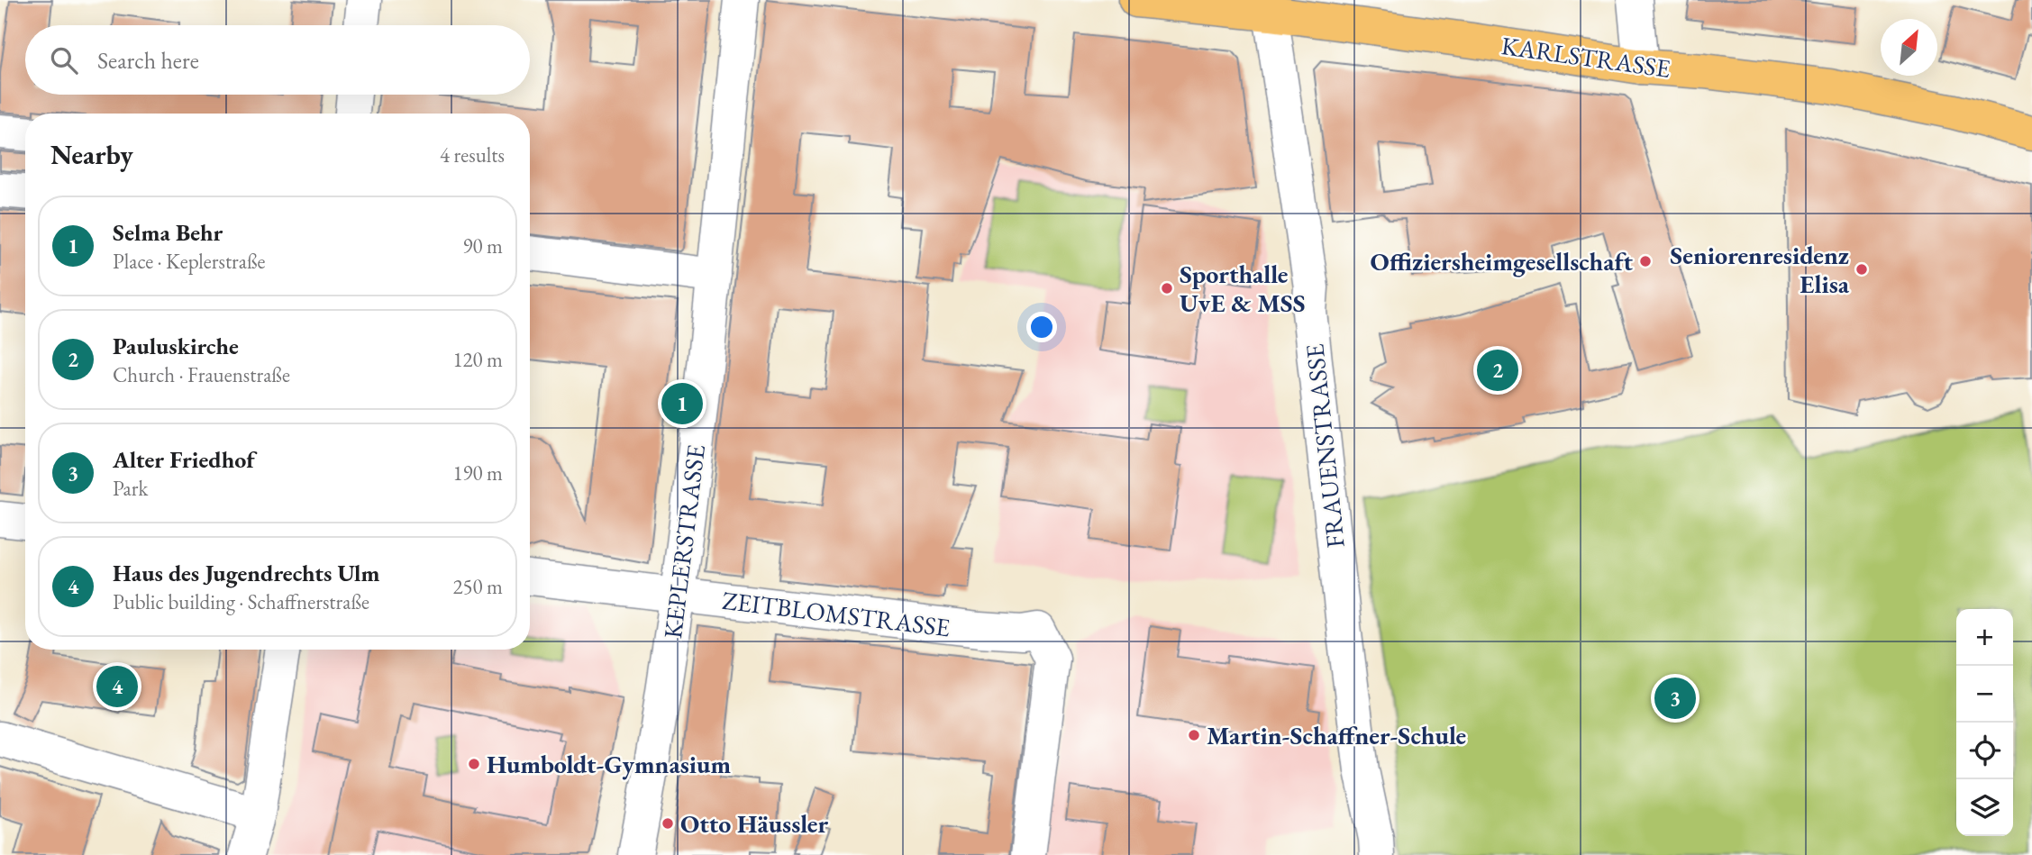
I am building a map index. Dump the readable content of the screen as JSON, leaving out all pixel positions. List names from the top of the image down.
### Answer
{
  "streets": {
    "main road": ["KARLSTRASSE"],
    "street": ["FRAUENSTRASSE", "KEPLERSTRASSE", "ZEITBLOMSTRASSE"]
  },
  "crossings": [
    ["KARLSTRASSE", "FRAUENSTRASSE"],
    ["KEPLERSTRASSE", "ZEITBLOMSTRASSE"]
  ],
  "places": [
    "Offiziersheimgesellschaft",
    "Seniorenresidenz Elisa",
    "Sporthalle UvE & MSS",
    "Martin-Schaffner-Schule",
    "Humboldt-Gymnasium",
    "Otto Häussler"
  ],
  "north": "top right",
  "page": {
    "search": "Search here",
    "heading": ["Nearby", "4 results"],
    "list": [
      {
        "mark": "1",
        "name": "Selma Behr",
        "note": "Place · Keplerstraße",
        "value": "90 m"
      },
      {
        "mark": "2",
        "name": "Pauluskirche",
        "note": "Church · Frauenstraße",
        "value": "120 m"
      },
      {
        "mark": "3",
        "name": "Alter Friedhof",
        "note": "Park",
        "value": "190 m"
      },
      {
        "mark": "4",
        "name": "Haus des Jugendrechts Ulm",
        "note": "Public building · Schaffnerstraße",
        "value": "250 m"
      }
    ],
    "pins": [
      "2",
      "1",
      "4",
      "3"
    ],
    "map_buttons": ["+", "−"]
  }
}
